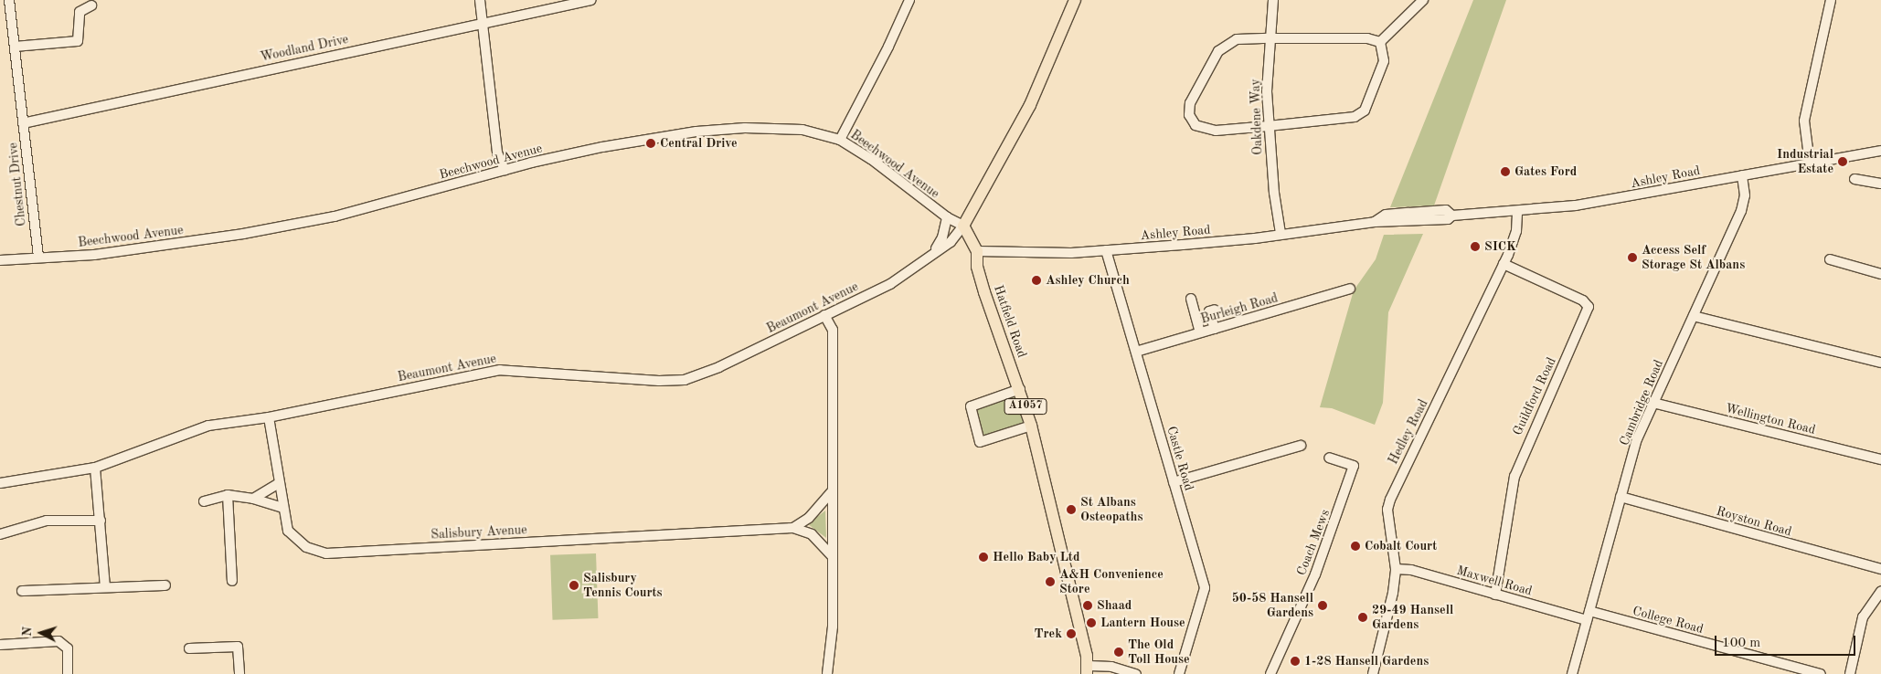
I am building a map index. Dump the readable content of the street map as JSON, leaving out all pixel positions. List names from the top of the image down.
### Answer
{
  "streets": {
    "main road": ["Hatfield Road", "A1057"],
    "street": [
      "Woodland Drive",
      "Oakdene Way",
      "Beechwood Avenue",
      "Ashley Road",
      "Chestnut Drive",
      "Beaumont Avenue",
      "Burleigh Road",
      "Guildford Road",
      "Cambridge Road",
      "Wellington Road",
      "Hedley Road",
      "Castle Road",
      "Royston Road",
      "Salisbury Avenue",
      "Coach Mews",
      "Maxwell Road",
      "College Road"
    ]
  },
  "crossings": [
    ["Woodland Drive", "Chestnut Drive"],
    ["Oakdene Way", "Ashley Road"],
    ["Beechwood Avenue", "Chestnut Drive"],
    ["Beechwood Avenue", "Beaumont Avenue"],
    ["Beechwood Avenue", "Hatfield Road"],
    ["Ashley Road", "Hatfield Road"],
    ["Ashley Road", "Cambridge Road"],
    ["Ashley Road", "Hedley Road"],
    ["Ashley Road", "Castle Road"],
    ["Beaumont Avenue", "Hatfield Road"],
    ["Beaumont Avenue", "Salisbury Avenue"],
    ["Burleigh Road", "Castle Road"],
    ["Guildford Road", "Hedley Road"],
    ["Guildford Road", "Maxwell Road"],
    ["Cambridge Road", "Wellington Road"],
    ["Cambridge Road", "Royston Road"],
    ["Cambridge Road", "Maxwell Road"],
    ["Cambridge Road", "College Road"],
    ["Hedley Road", "Maxwell Road"],
    ["Maxwell Road", "College Road"]
  ],
  "places": [
    "Central Drive",
    "Industrial Estate",
    "Gates Ford",
    "SICK",
    "Access Self Storage St Albans",
    "Ashley Church",
    "St Albans Osteopaths",
    "Cobalt Court",
    "Hello Baby Ltd",
    "A&H Convenience Store",
    "Salisbury Tennis Courts",
    "Shaad",
    "50-58 Hansell Gardens",
    "29-49 Hansell Gardens",
    "Lantern House",
    "Trek",
    "The Old Toll House",
    "1-28 Hansell Gardens"
  ],
  "scale_bar": "100 m",
  "north": "left"
}
